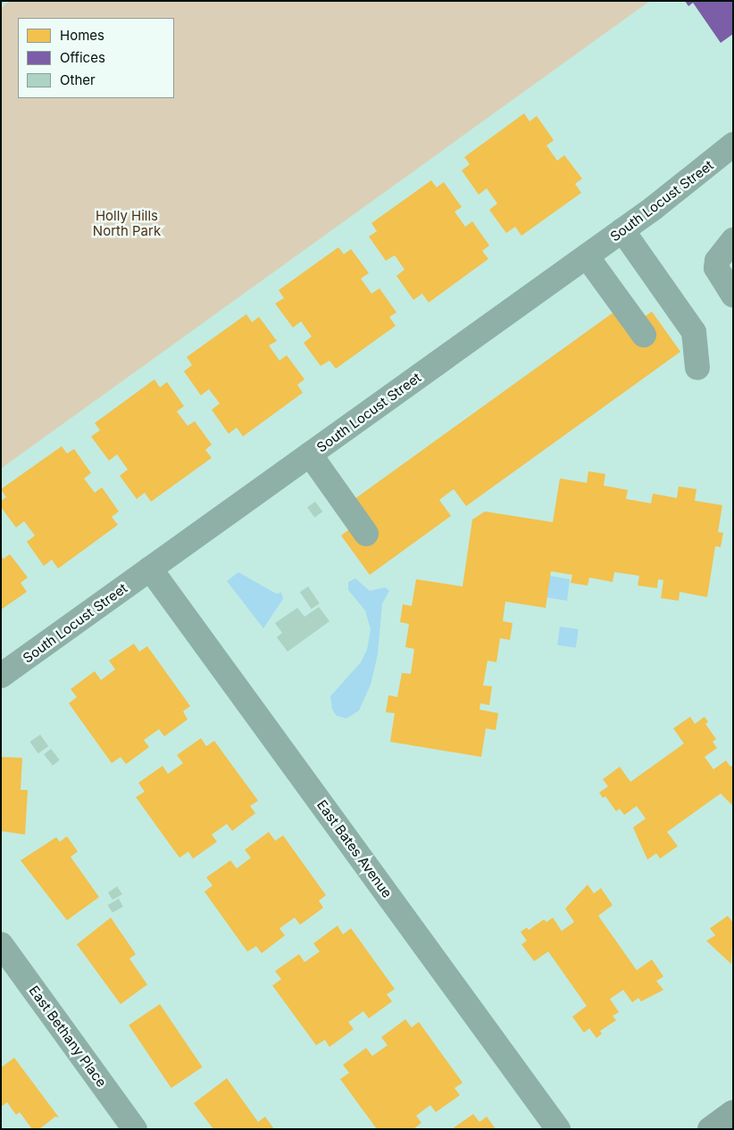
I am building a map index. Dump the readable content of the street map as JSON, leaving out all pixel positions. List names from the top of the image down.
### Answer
{
  "streets": {
    "street": ["South Locust Street", "East Bates Avenue", "East Bethany Place"]
  },
  "crossings": [
    ["South Locust Street", "East Bates Avenue"]
  ],
  "parks": ["Holly Hills North Park"],
  "legend": ["Homes", "Offices", "Other"]
}
